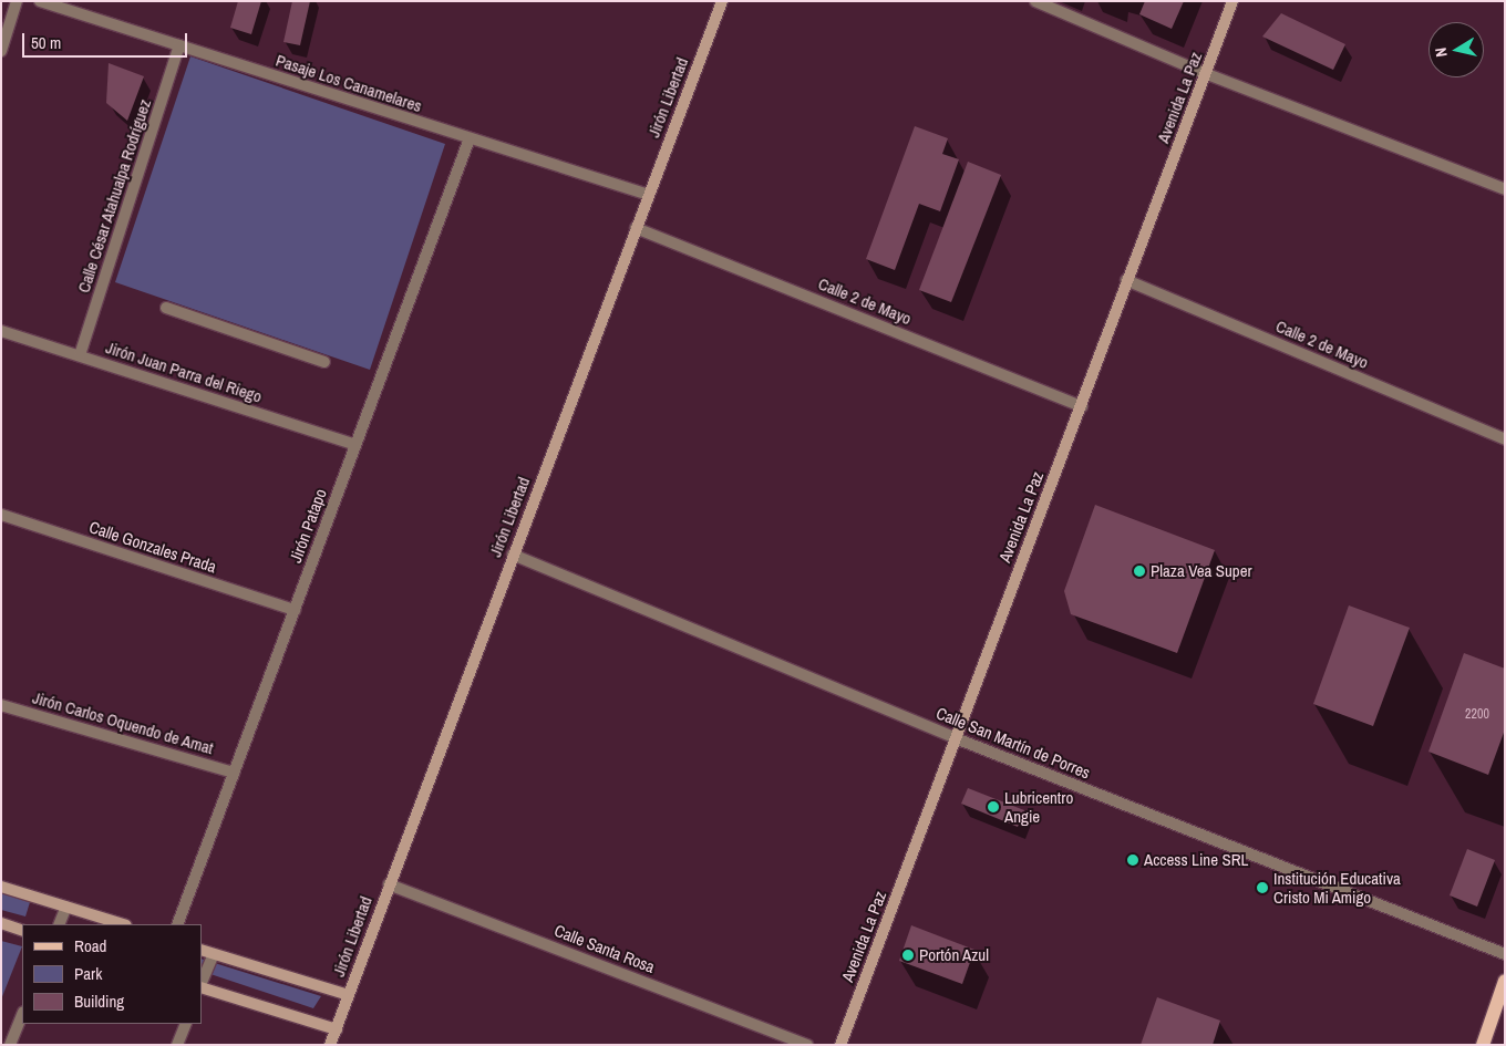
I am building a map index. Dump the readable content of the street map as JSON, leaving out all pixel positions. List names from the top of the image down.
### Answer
{
  "streets": {
    "street": [
      "Pasaje Los Canamelares",
      "Jirón Libertad",
      "Avenida La Paz",
      "Calle César Atahualpa Rodríguez",
      "Calle 2 de Mayo",
      "Jirón Juan Parra del Riego",
      "Jirón Patapo",
      "Calle Gonzales Prada",
      "Jirón Carlos Oquendo de Amat",
      "Calle San Martín de Porres",
      "Calle Santa Rosa"
    ]
  },
  "crossings": [
    ["Pasaje Los Canamelares", "Jirón Libertad"],
    ["Pasaje Los Canamelares", "Calle César Atahualpa Rodríguez"],
    ["Pasaje Los Canamelares", "Jirón Patapo"],
    ["Jirón Libertad", "Calle 2 de Mayo"],
    ["Jirón Libertad", "Calle San Martín de Porres"],
    ["Jirón Libertad", "Calle Santa Rosa"],
    ["Avenida La Paz", "Calle 2 de Mayo"],
    ["Avenida La Paz", "Calle San Martín de Porres"],
    ["Calle César Atahualpa Rodríguez", "Jirón Juan Parra del Riego"],
    ["Jirón Juan Parra del Riego", "Jirón Patapo"],
    ["Jirón Patapo", "Calle Gonzales Prada"],
    ["Jirón Patapo", "Jirón Carlos Oquendo de Amat"]
  ],
  "places": [
    "Plaza Vea Super",
    "Lubricentro Angie",
    "Access Line SRL",
    "Institución Educativa Cristo Mi Amigo",
    "Portón Azul"
  ],
  "house_numbers": ["2200"],
  "legend": ["Road", "Park", "Building"],
  "scale_bar": "50 m",
  "north": "left"
}
